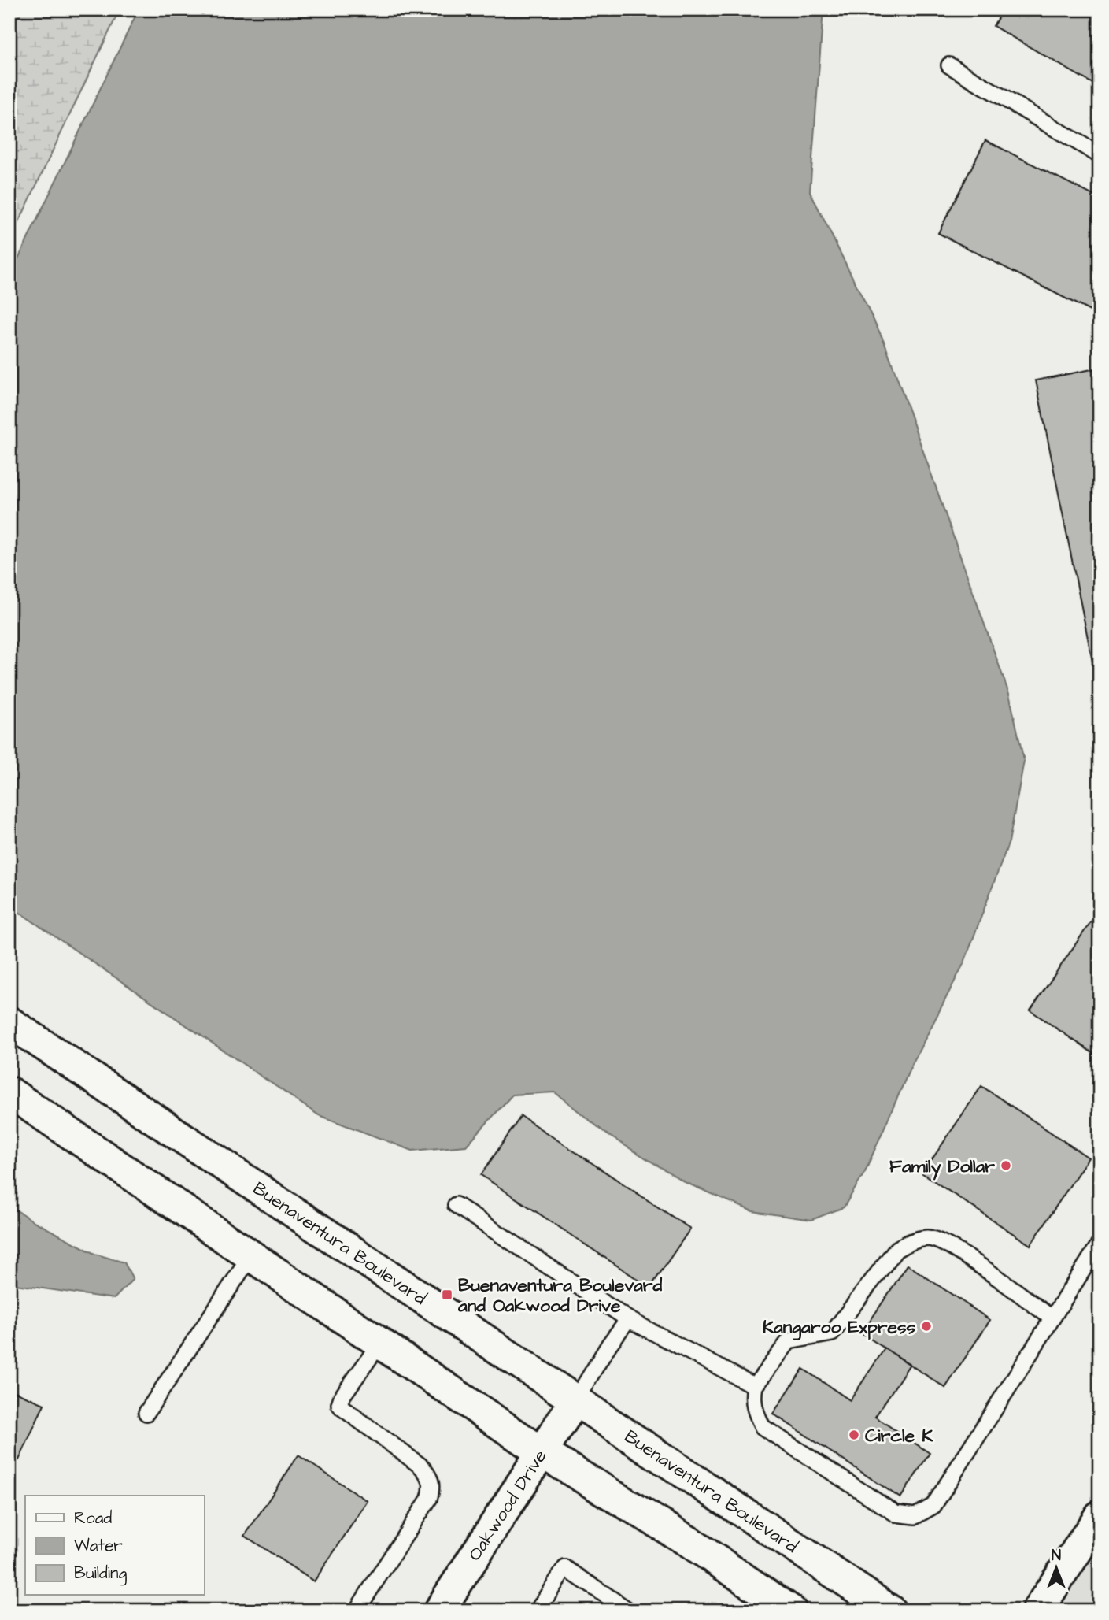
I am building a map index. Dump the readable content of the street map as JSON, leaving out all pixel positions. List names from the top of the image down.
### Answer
{
  "streets": {
    "main road": ["Buenaventura Boulevard", "Oakwood Drive"]
  },
  "crossings": [
    ["Buenaventura Boulevard", "Oakwood Drive"]
  ],
  "places": {
    "other": ["Family Dollar", "Kangaroo Express", "Circle K"],
    "transit": ["Buenaventura Boulevard and Oakwood Drive"]
  },
  "legend": ["Road", "Water", "Building"],
  "north": "top"
}
